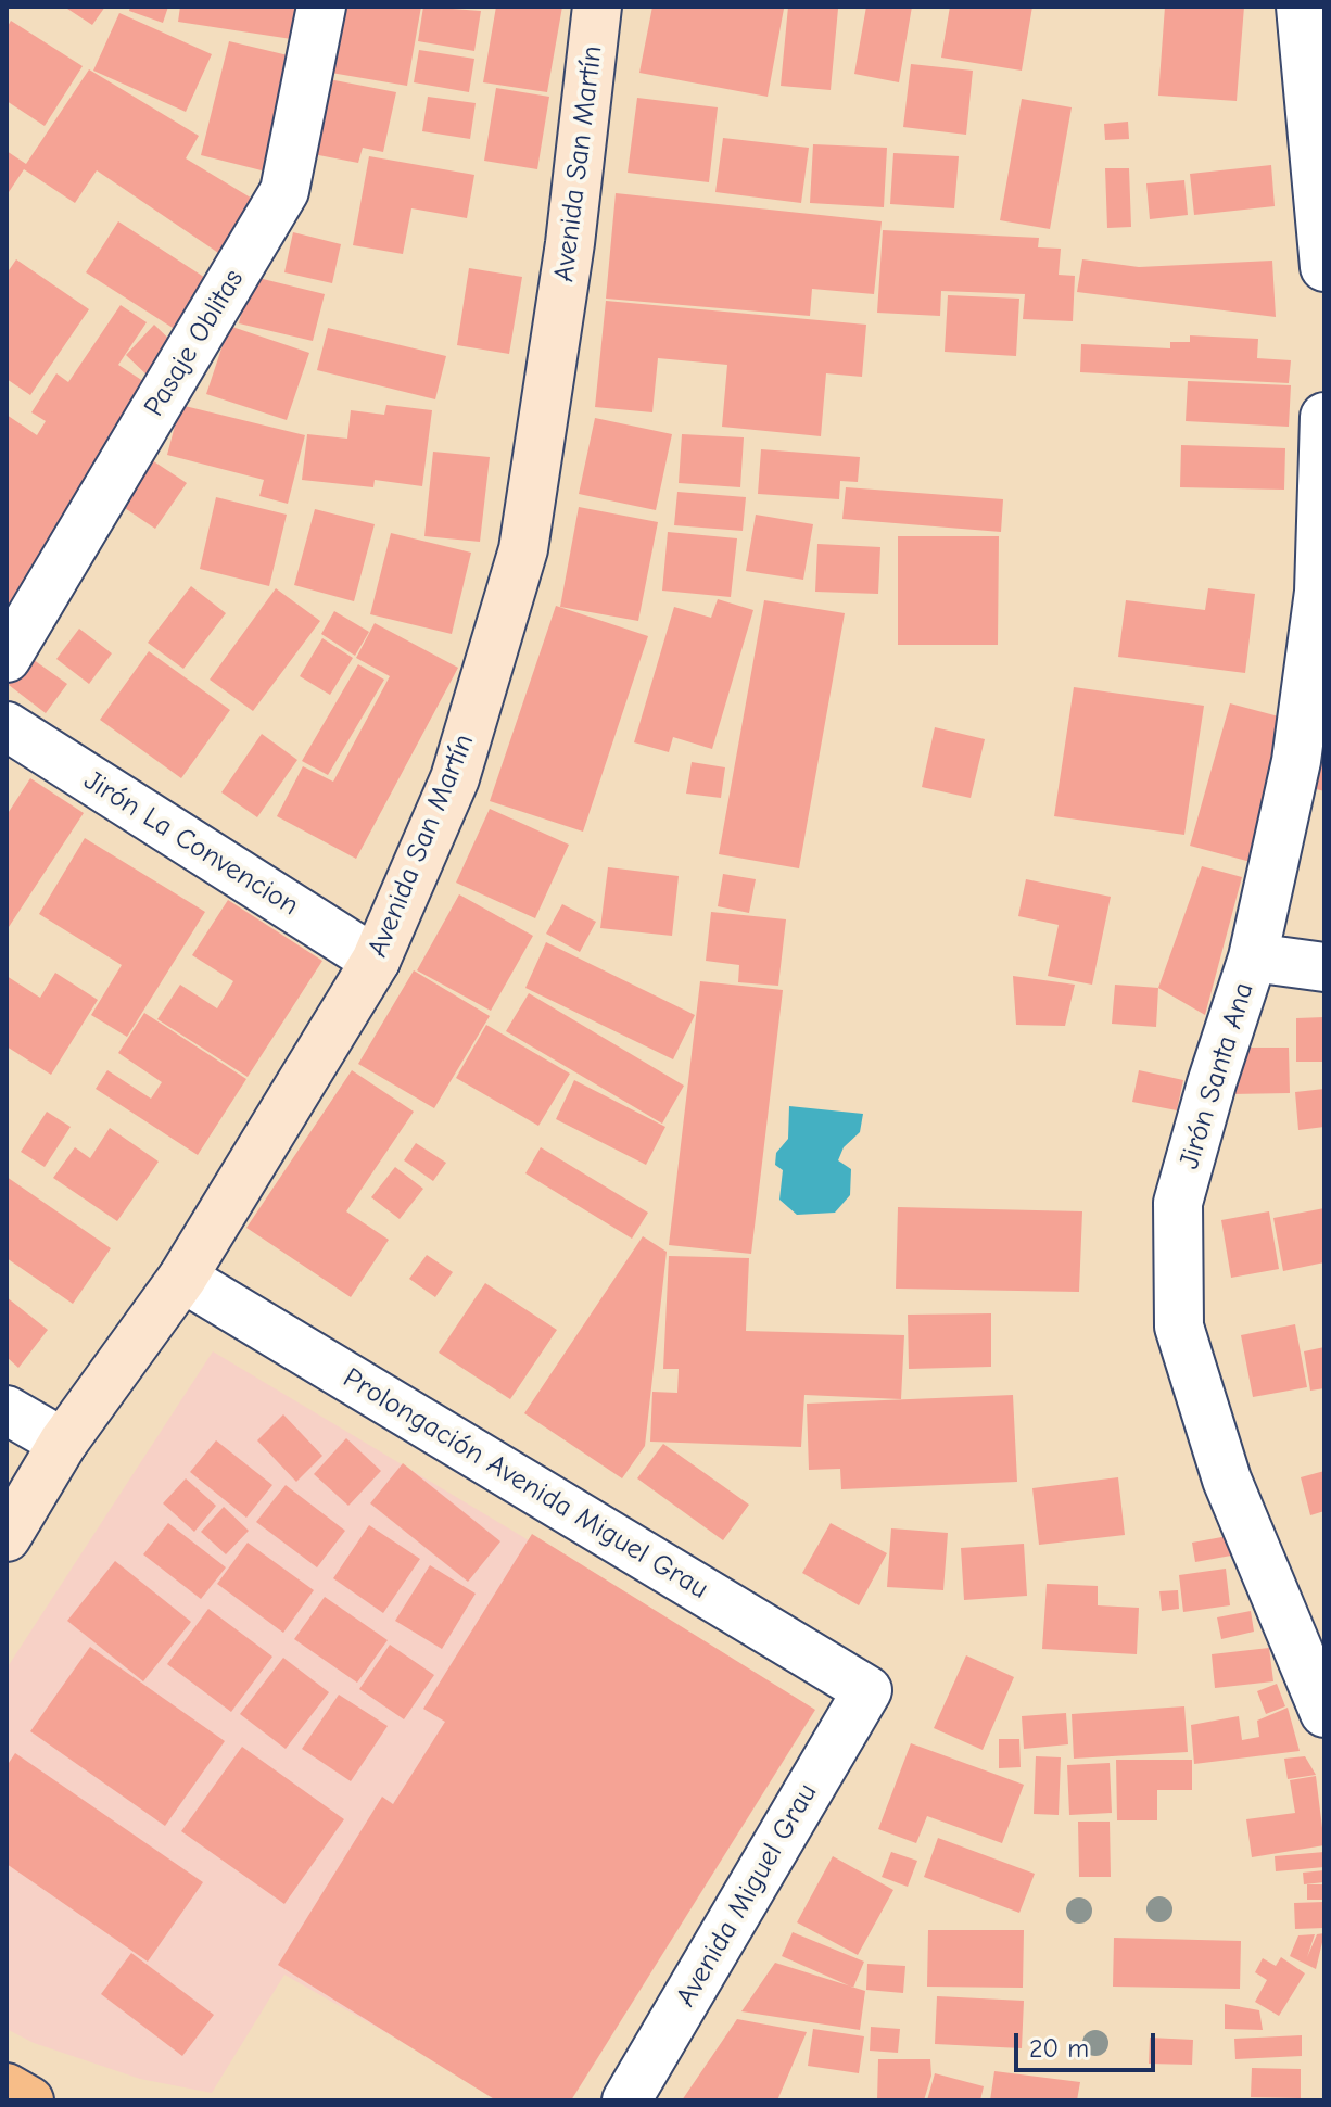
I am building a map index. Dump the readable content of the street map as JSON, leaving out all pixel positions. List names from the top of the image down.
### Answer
{
  "streets": {
    "main road": ["Avenida San Martín"],
    "street": [
      "Pasaje Oblitas",
      "Jirón La Convencion",
      "Jirón Santa Ana",
      "Prolongación Avenida Miguel Grau",
      "Avenida Miguel Grau"
    ]
  },
  "crossings": [
    ["Avenida San Martín", "Jirón La Convencion"],
    ["Avenida San Martín", "Prolongación Avenida Miguel Grau"],
    ["Prolongación Avenida Miguel Grau", "Avenida Miguel Grau"]
  ],
  "scale_bar": "20 m"
}
